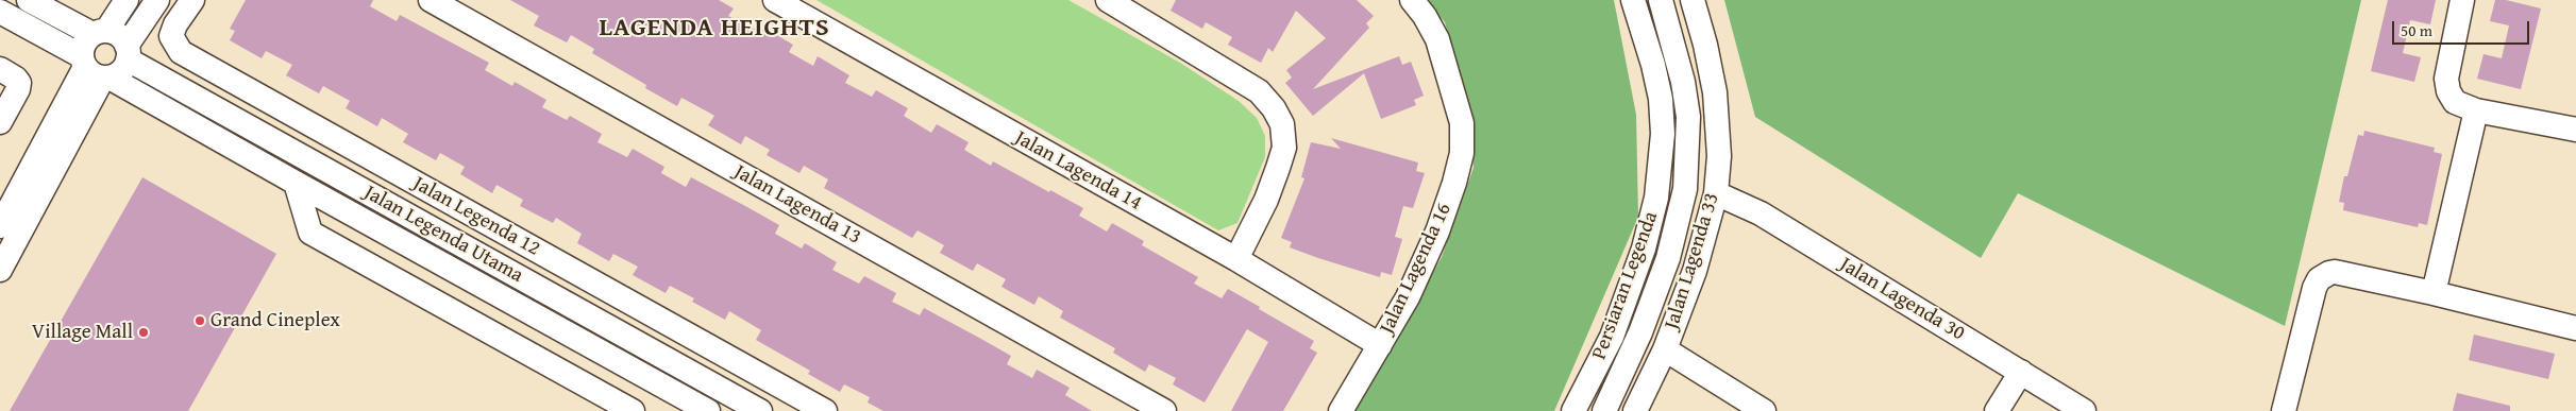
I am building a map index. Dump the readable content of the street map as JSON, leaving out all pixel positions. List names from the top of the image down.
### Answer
{
  "streets": {
    "street": [
      "Jalan Lagenda 14",
      "Jalan Lagenda 13",
      "Jalan Legenda 12",
      "Jalan Legenda Utama",
      "Jalan Lagenda 33",
      "Jalan Lagenda 16",
      "Persiaran Legenda",
      "Jalan Lagenda 30"
    ]
  },
  "crossings": [
    ["Jalan Lagenda 14", "Jalan Lagenda 16"],
    ["Jalan Lagenda 33", "Jalan Lagenda 30"]
  ],
  "districts": ["LAGENDA HEIGHTS"],
  "places": ["Grand Cineplex", "Village Mall"],
  "scale_bar": "50 m"
}
